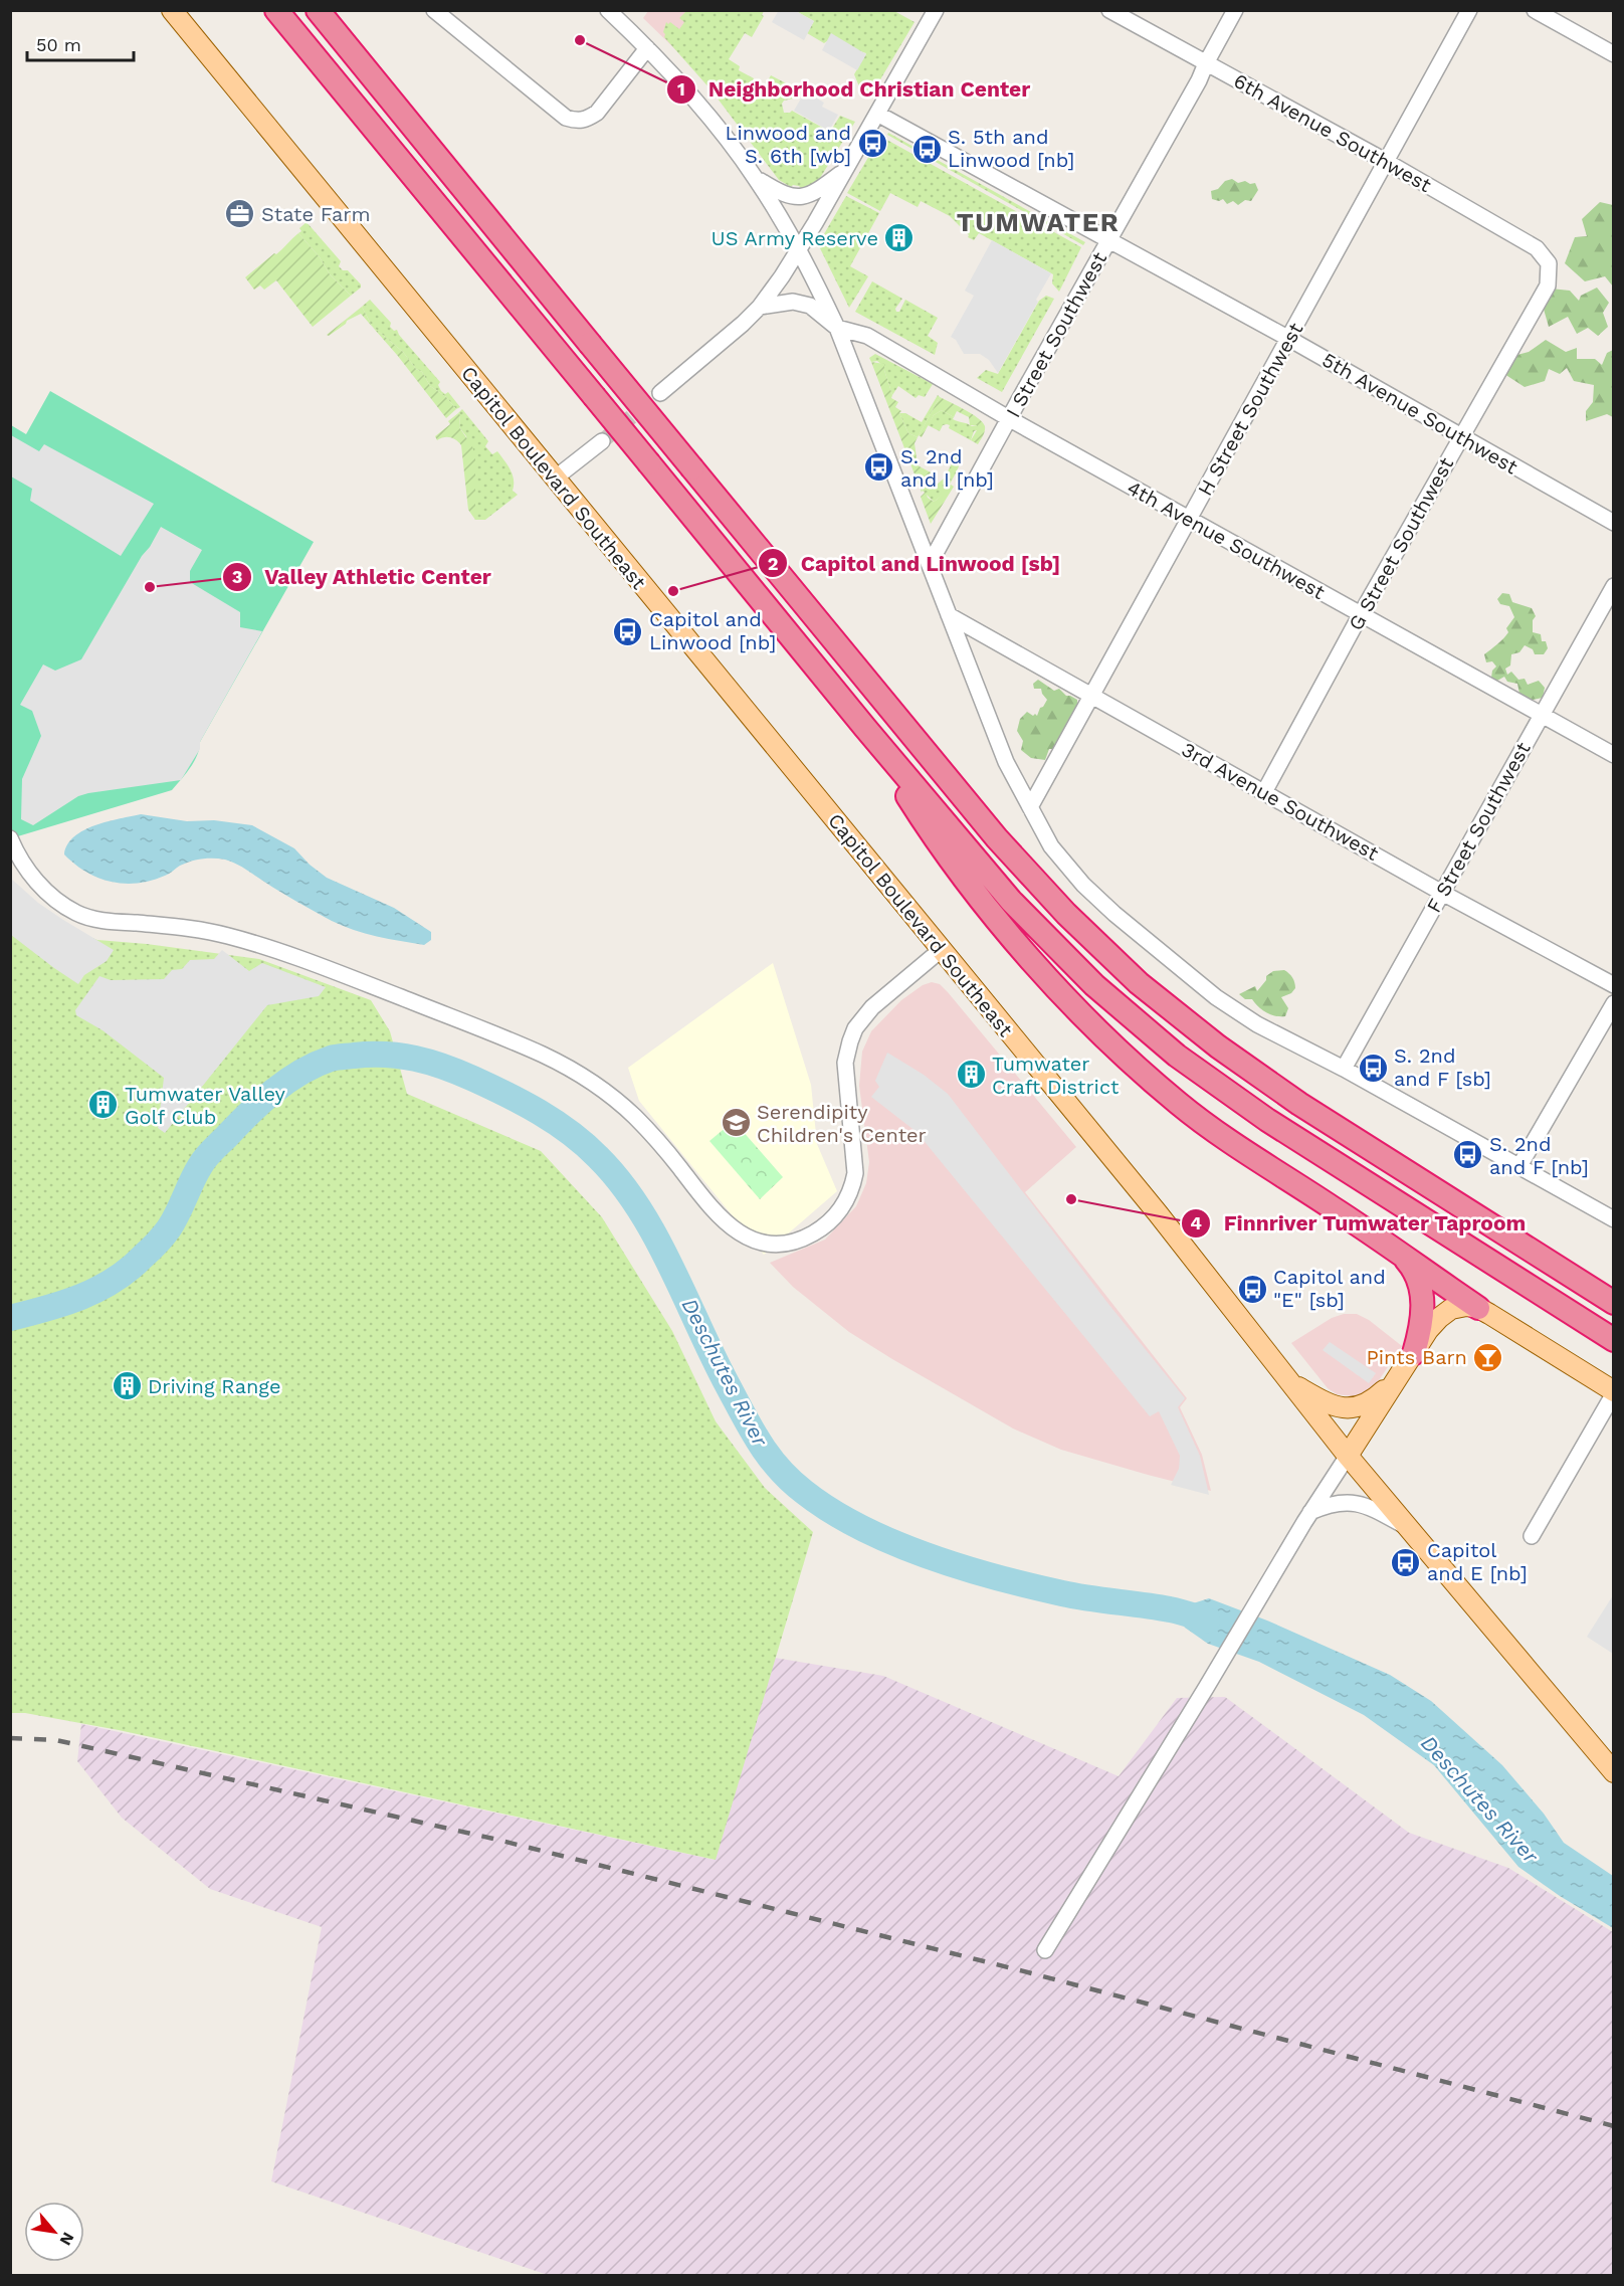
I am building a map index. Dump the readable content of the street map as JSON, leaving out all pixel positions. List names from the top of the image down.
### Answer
{
  "streets": {
    "main road": ["Capitol Boulevard Southeast"],
    "street": [
      "6th Avenue Southwest",
      "I Street Southwest",
      "H Street Southwest",
      "5th Avenue Southwest",
      "4th Avenue Southwest",
      "G Street Southwest",
      "3rd Avenue Southwest",
      "F Street Southwest"
    ]
  },
  "crossings": [
    ["6th Avenue Southwest", "I Street Southwest"],
    ["6th Avenue Southwest", "H Street Southwest"],
    ["6th Avenue Southwest", "G Street Southwest"],
    ["I Street Southwest", "5th Avenue Southwest"],
    ["I Street Southwest", "4th Avenue Southwest"],
    ["H Street Southwest", "5th Avenue Southwest"],
    ["H Street Southwest", "4th Avenue Southwest"],
    ["H Street Southwest", "3rd Avenue Southwest"],
    ["5th Avenue Southwest", "G Street Southwest"],
    ["4th Avenue Southwest", "G Street Southwest"],
    ["4th Avenue Southwest", "F Street Southwest"],
    ["G Street Southwest", "3rd Avenue Southwest"],
    ["3rd Avenue Southwest", "F Street Southwest"]
  ],
  "districts": ["TUMWATER"],
  "water": ["Deschutes River"],
  "places": {
    "other": [
      "Neighborhood Christian Center",
      "Valley Athletic Center",
      "Capitol and Linwood [sb]",
      "Finnriver Tumwater Taproom"
    ],
    "bus stop": [
      "Linwood and S. 6th [wb]",
      "S. 5th and Linwood [nb]",
      "S. 2nd and I [nb]",
      "Capitol and Linwood [nb]",
      "S. 2nd and F [sb]",
      "S. 2nd and F [nb]",
      "Capitol and \"E\" [sb]",
      "Capitol and E [nb]"
    ],
    "office": ["State Farm"],
    "building": [
      "US Army Reserve",
      "Tumwater Craft District",
      "Tumwater Valley Golf Club",
      "Driving Range"
    ],
    "school or university": ["Serendipity Children's Center"],
    "bar": ["Pints Barn"]
  },
  "scale_bar": "50 m",
  "north": "bottom right"
}
